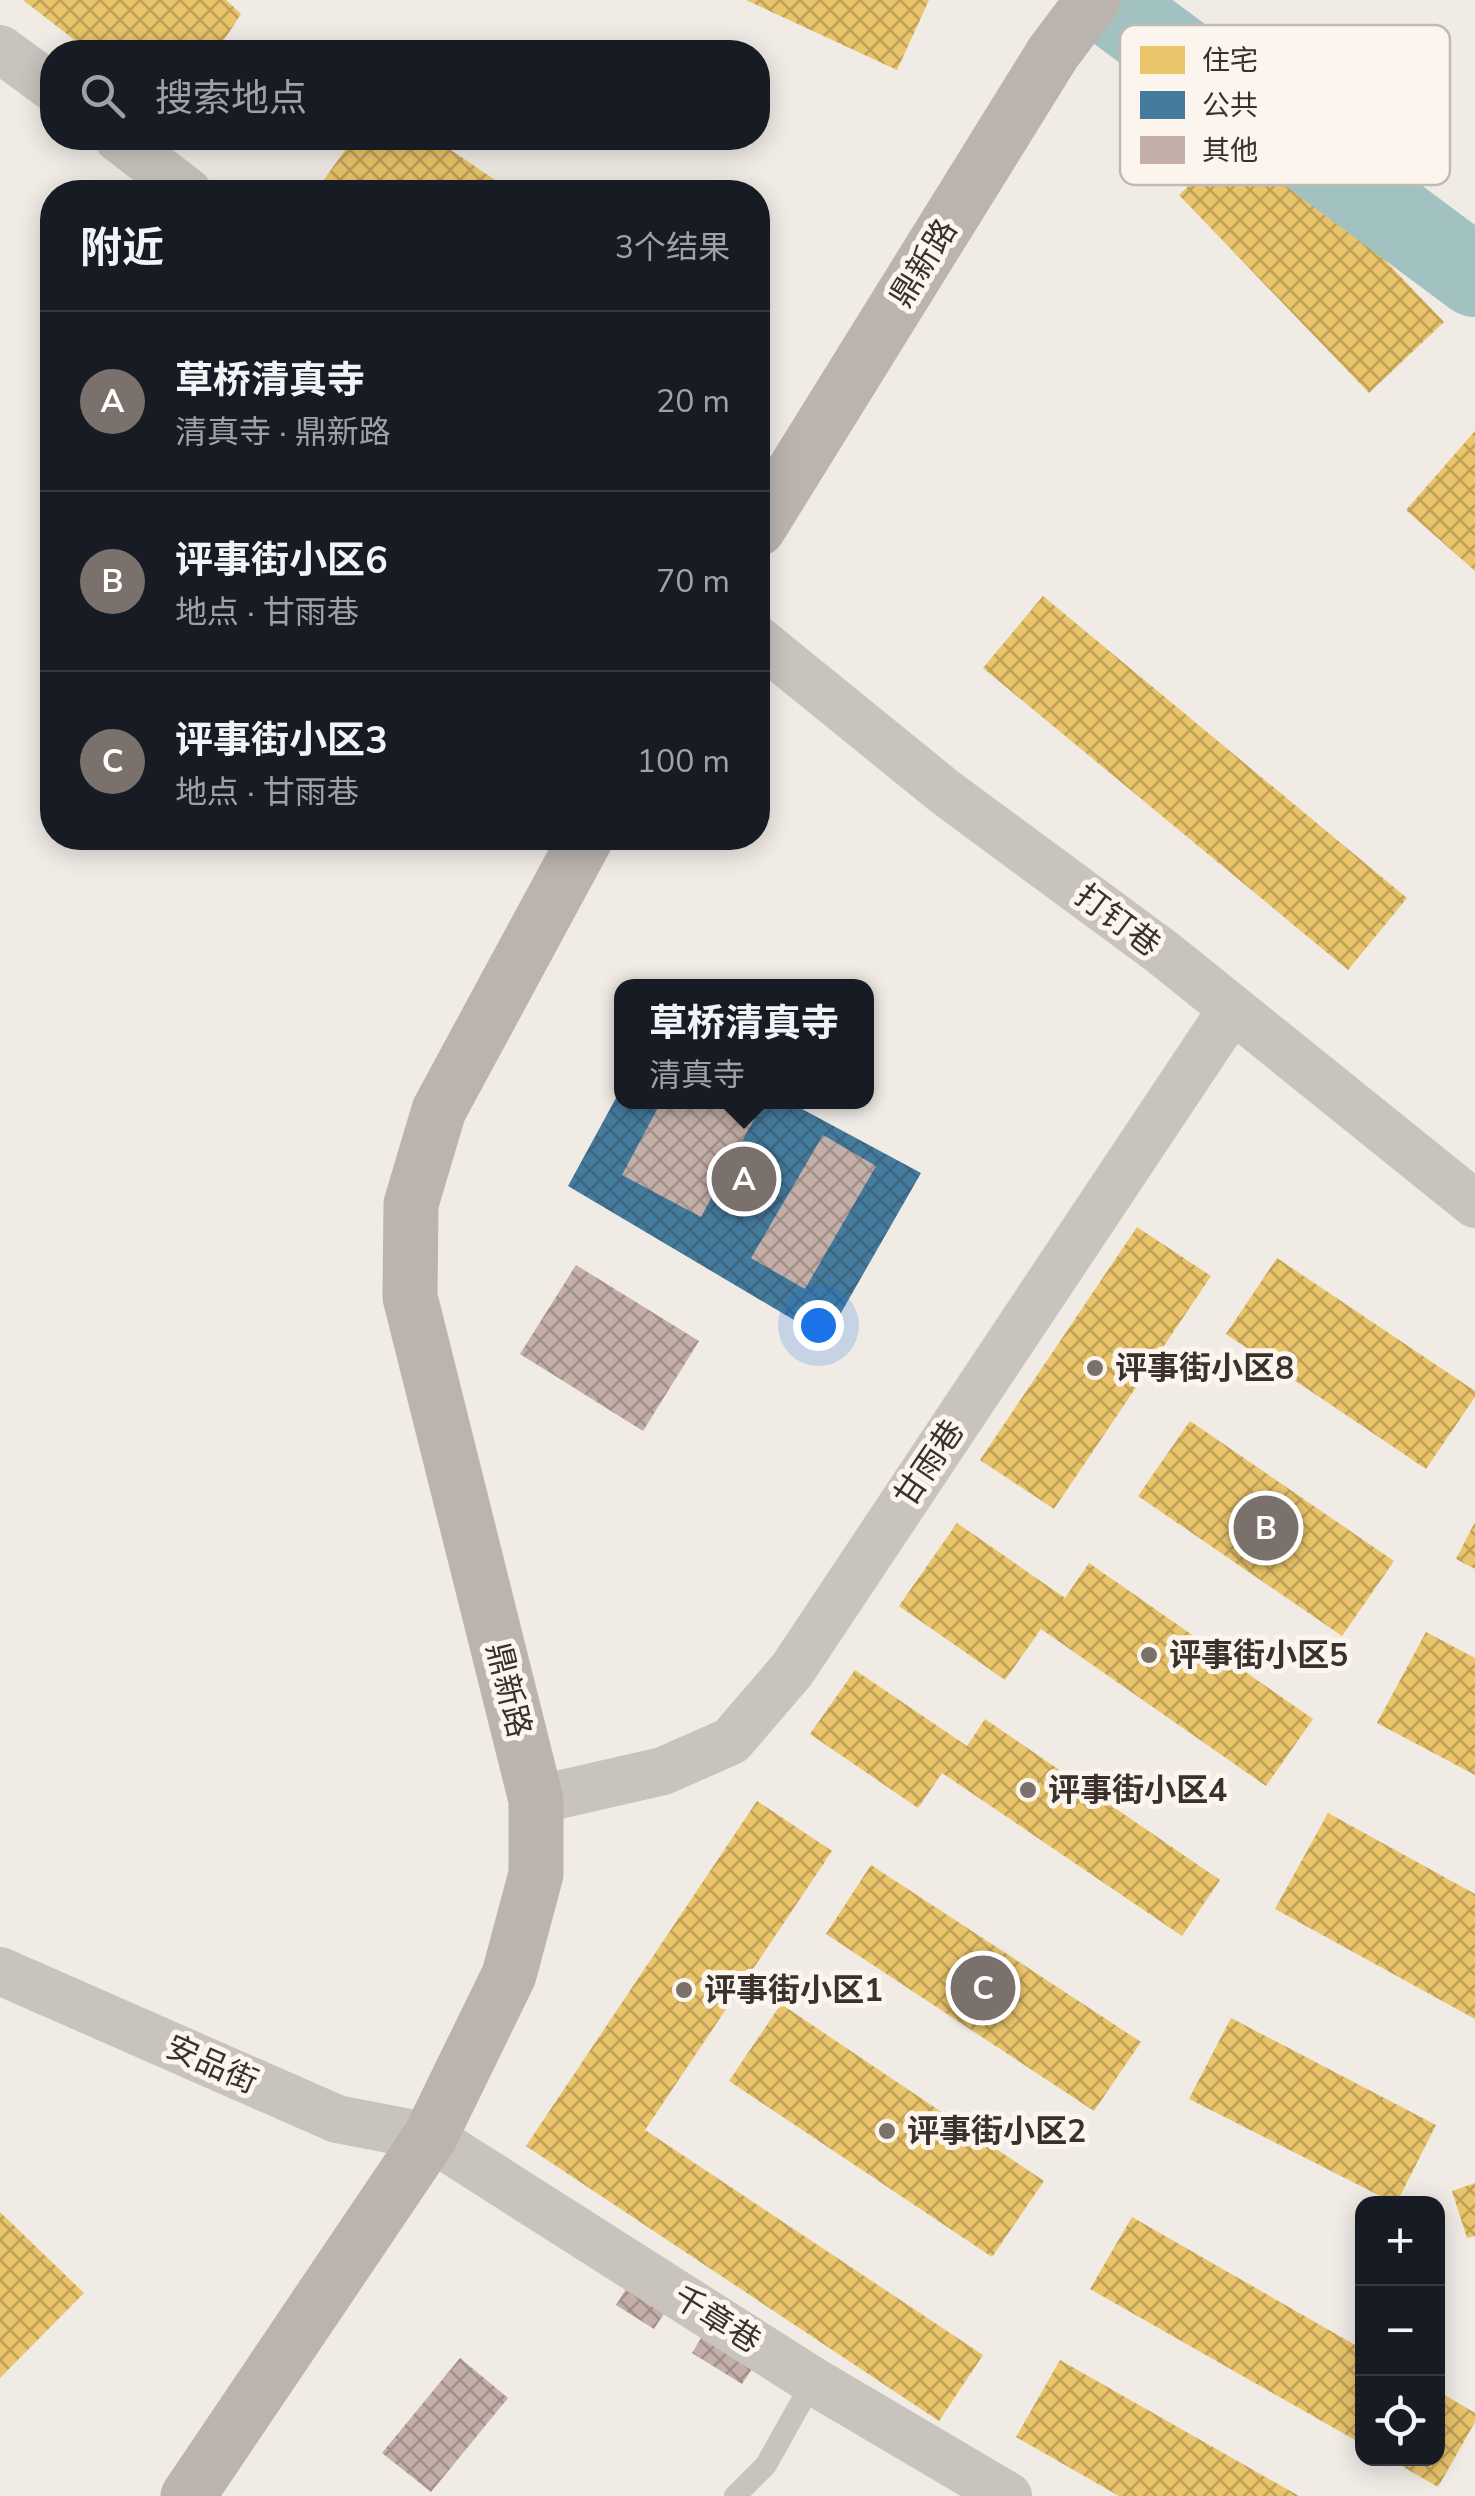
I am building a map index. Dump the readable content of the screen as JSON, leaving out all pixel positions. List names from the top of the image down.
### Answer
{
  "streets": {
    "street": [
      "鼎新路",
      "打钉巷",
      "甘雨巷",
      "安品街",
      "千章巷"
    ]
  },
  "crossings": [
    ["鼎新路", "甘雨巷"],
    ["鼎新路", "安品街"],
    ["鼎新路", "千章巷"],
    ["打钉巷", "甘雨巷"],
    ["安品街", "千章巷"]
  ],
  "places": [
    "评事街小区8",
    "评事街小区5",
    "评事街小区4",
    "评事街小区1",
    "评事街小区2"
  ],
  "legend": ["住宅", "公共", "其他"],
  "page": {
    "search": "搜索地点",
    "heading": ["附近", "3个结果"],
    "list": [
      {
        "mark": "A",
        "name": "草桥清真寺",
        "note": "清真寺 · 鼎新路",
        "value": "20 m"
      },
      {
        "mark": "B",
        "name": "评事街小区6",
        "note": "地点 · 甘雨巷",
        "value": "70 m"
      },
      {
        "mark": "C",
        "name": "评事街小区3",
        "note": "地点 · 甘雨巷",
        "value": "100 m"
      }
    ],
    "popup": ["草桥清真寺", "清真寺"],
    "pins": ["A", "B", "C"],
    "map_buttons": ["+", "−"]
  }
}
